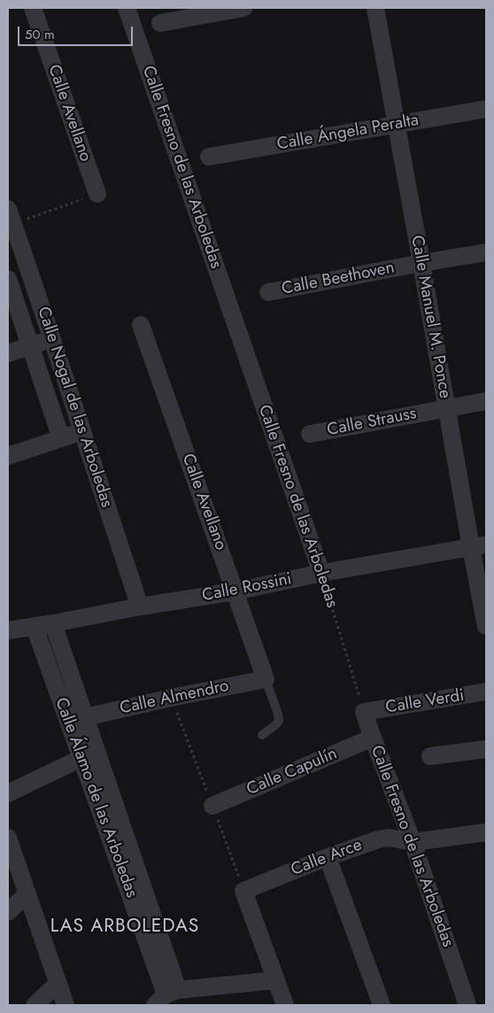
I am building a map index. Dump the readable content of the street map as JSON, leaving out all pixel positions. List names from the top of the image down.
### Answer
{
  "streets": {
    "street": [
      "Calle Avellano",
      "Calle Ángela Peralta",
      "Calle Fresno de las Arboledas",
      "Calle Beethoven",
      "Calle Manuel M. Ponce",
      "Calle Nogal de las Arboledas",
      "Calle Strauss",
      "Calle Rossini",
      "Calle Almendro",
      "Calle Verdi",
      "Calle Capulín",
      "Calle Álamo de las Arboledas",
      "Calle Arce"
    ]
  },
  "crossings": [
    ["Calle Avellano", "Calle Rossini"],
    ["Calle Avellano", "Calle Almendro"],
    ["Calle Ángela Peralta", "Calle Manuel M. Ponce"],
    ["Calle Fresno de las Arboledas", "Calle Rossini"],
    ["Calle Fresno de las Arboledas", "Calle Verdi"],
    ["Calle Fresno de las Arboledas", "Calle Capulín"],
    ["Calle Fresno de las Arboledas", "Calle Arce"],
    ["Calle Beethoven", "Calle Manuel M. Ponce"],
    ["Calle Manuel M. Ponce", "Calle Strauss"],
    ["Calle Manuel M. Ponce", "Calle Rossini"],
    ["Calle Nogal de las Arboledas", "Calle Rossini"],
    ["Calle Rossini", "Calle Álamo de las Arboledas"],
    ["Calle Almendro", "Calle Álamo de las Arboledas"]
  ],
  "districts": ["LAS ARBOLEDAS"],
  "scale_bar": "50 m"
}
